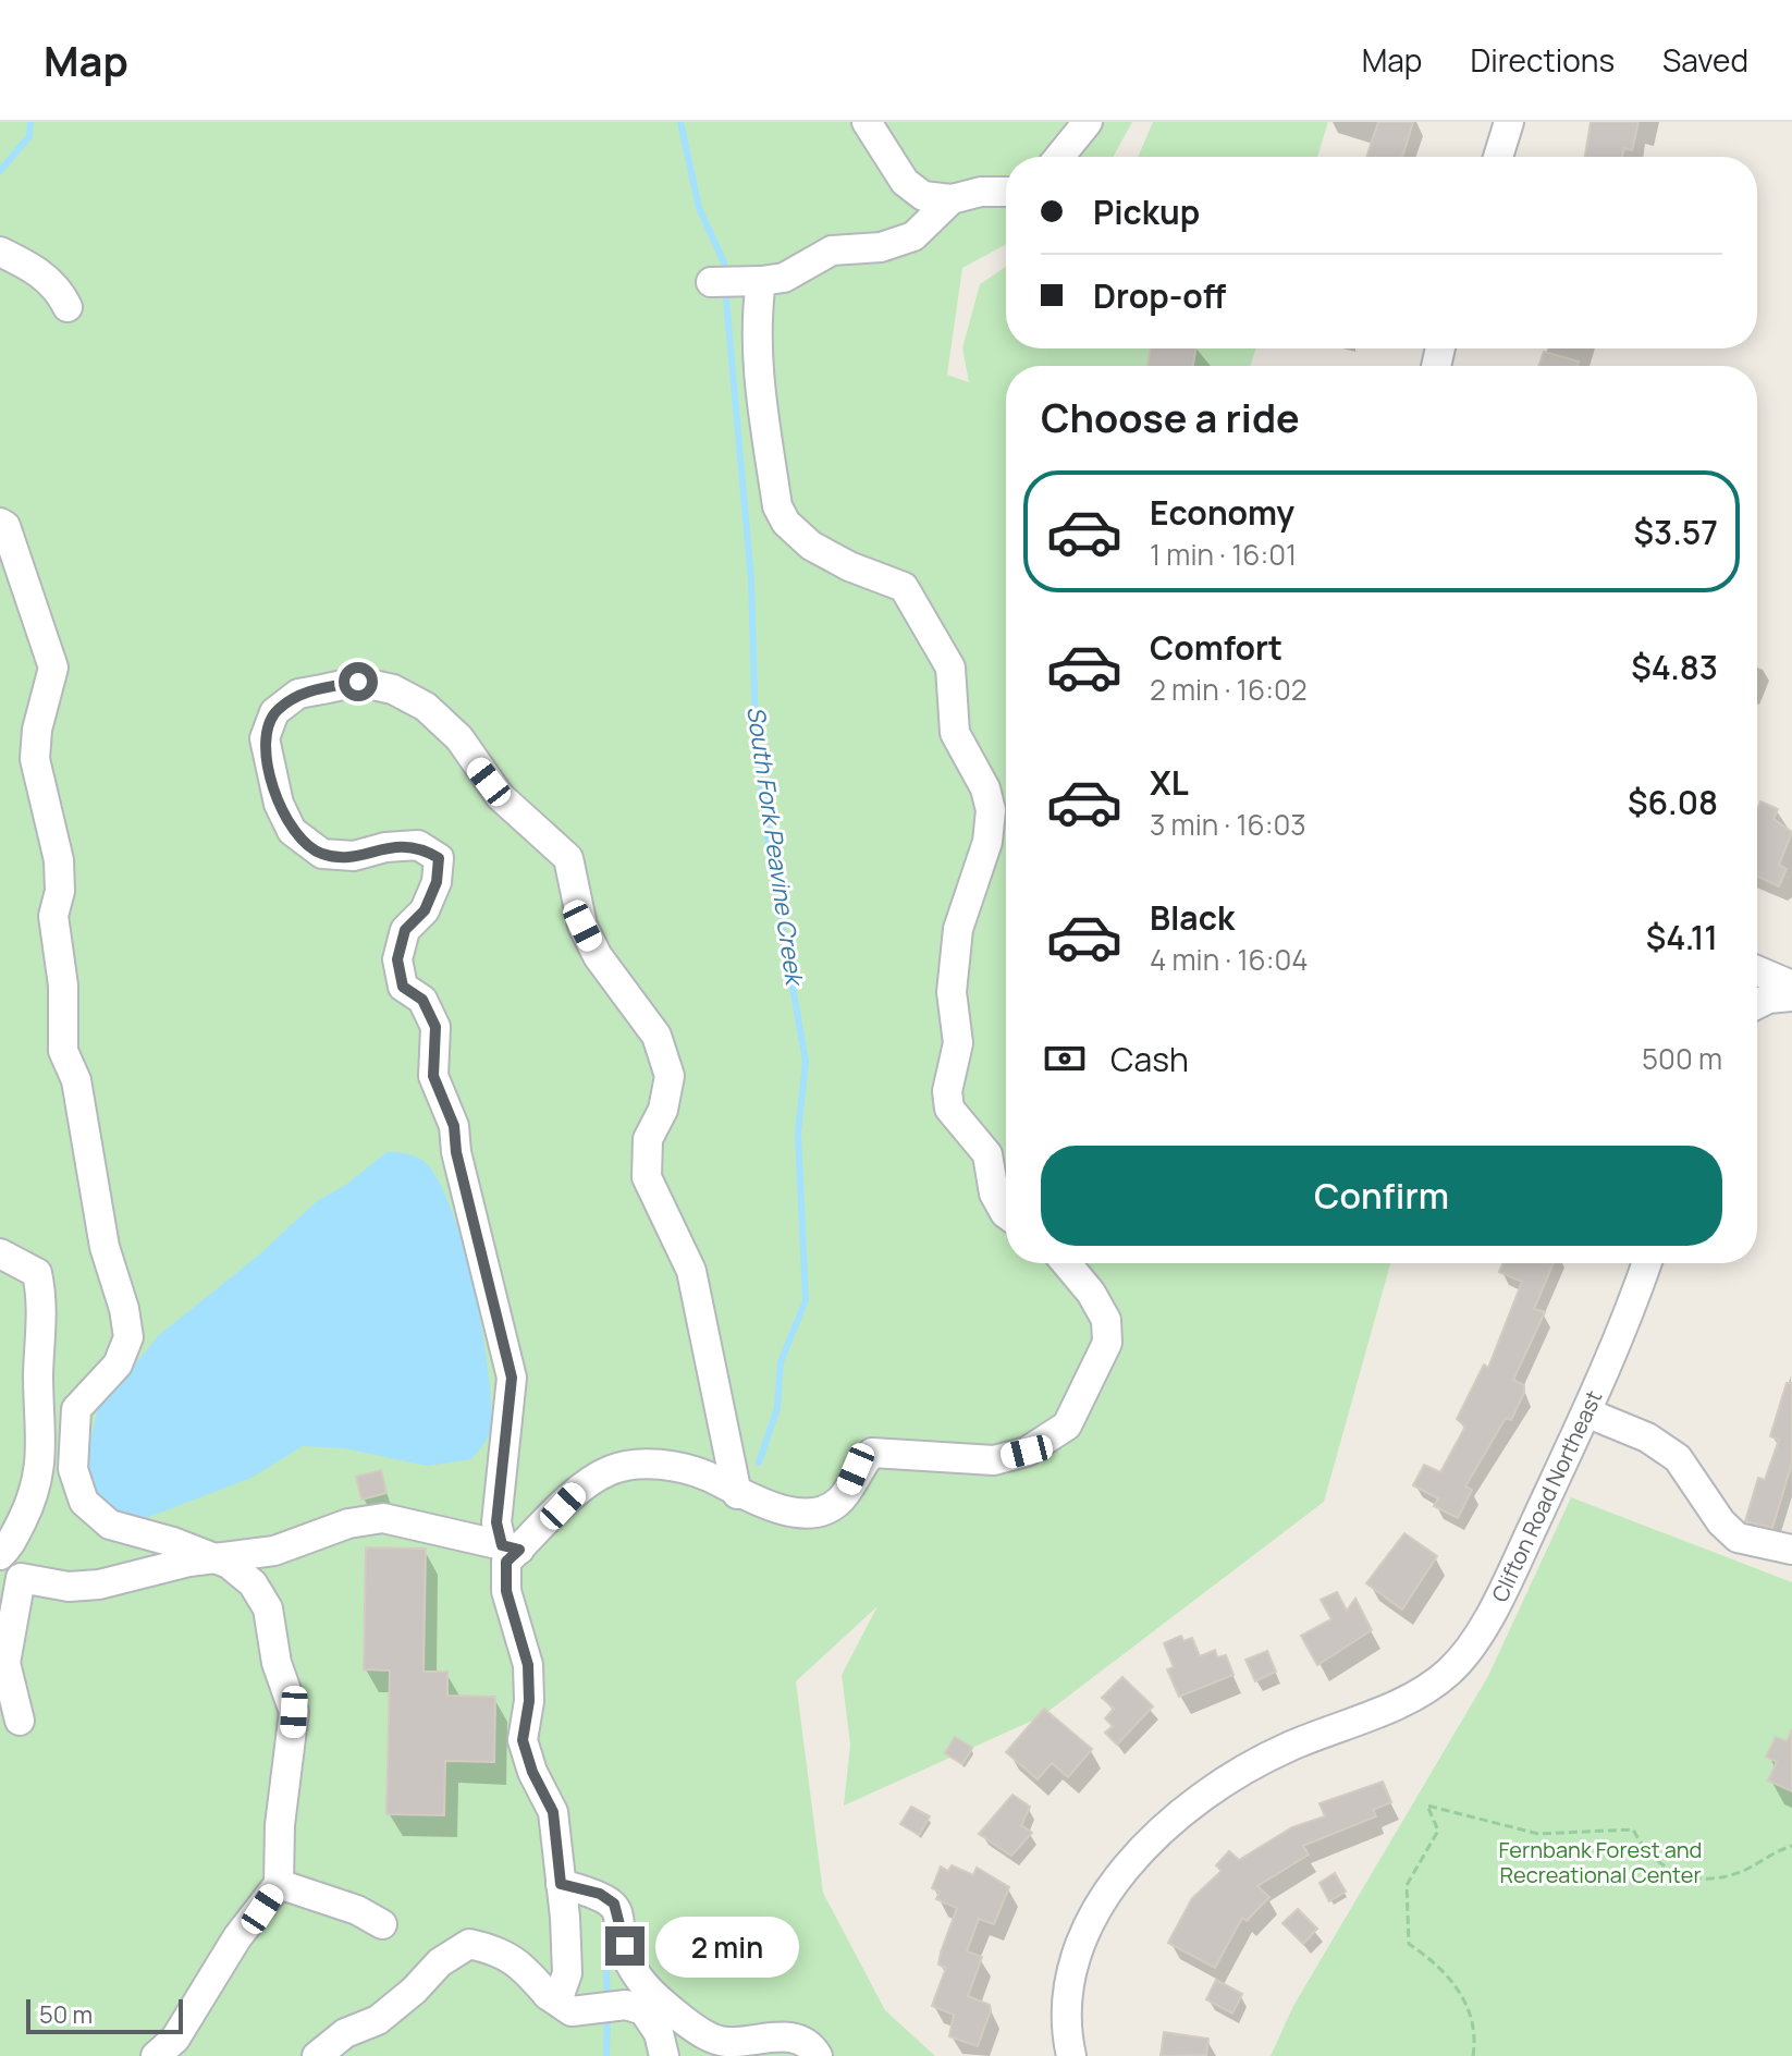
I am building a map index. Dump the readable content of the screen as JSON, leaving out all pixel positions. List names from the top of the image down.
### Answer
{
  "streets": {
    "street": ["Clifton Road Northeast"]
  },
  "water": ["South Fork Peavine Creek"],
  "parks": ["Fernbank Forest and Recreational Center"],
  "scale_bar": "50 m",
  "page": {
    "header": "Map",
    "nav": ["Map", "Directions", "Saved"],
    "banner": ["Pickup", "Drop-off"],
    "heading": "Choose a ride",
    "list": [
      {
        "name": "Economy",
        "note": "1 min · 16:01",
        "value": "$3.57"
      },
      {
        "name": "Comfort",
        "note": "2 min · 16:02",
        "value": "$4.83"
      },
      {
        "name": "XL",
        "note": "3 min · 16:03",
        "value": "$6.08"
      },
      {
        "name": "Black",
        "note": "4 min · 16:04",
        "value": "$4.11"
      }
    ],
    "pay": ["Cash", "500 m"],
    "buttons": "Confirm",
    "bubble": "2 min",
    "scale": "50 m"
  }
}
